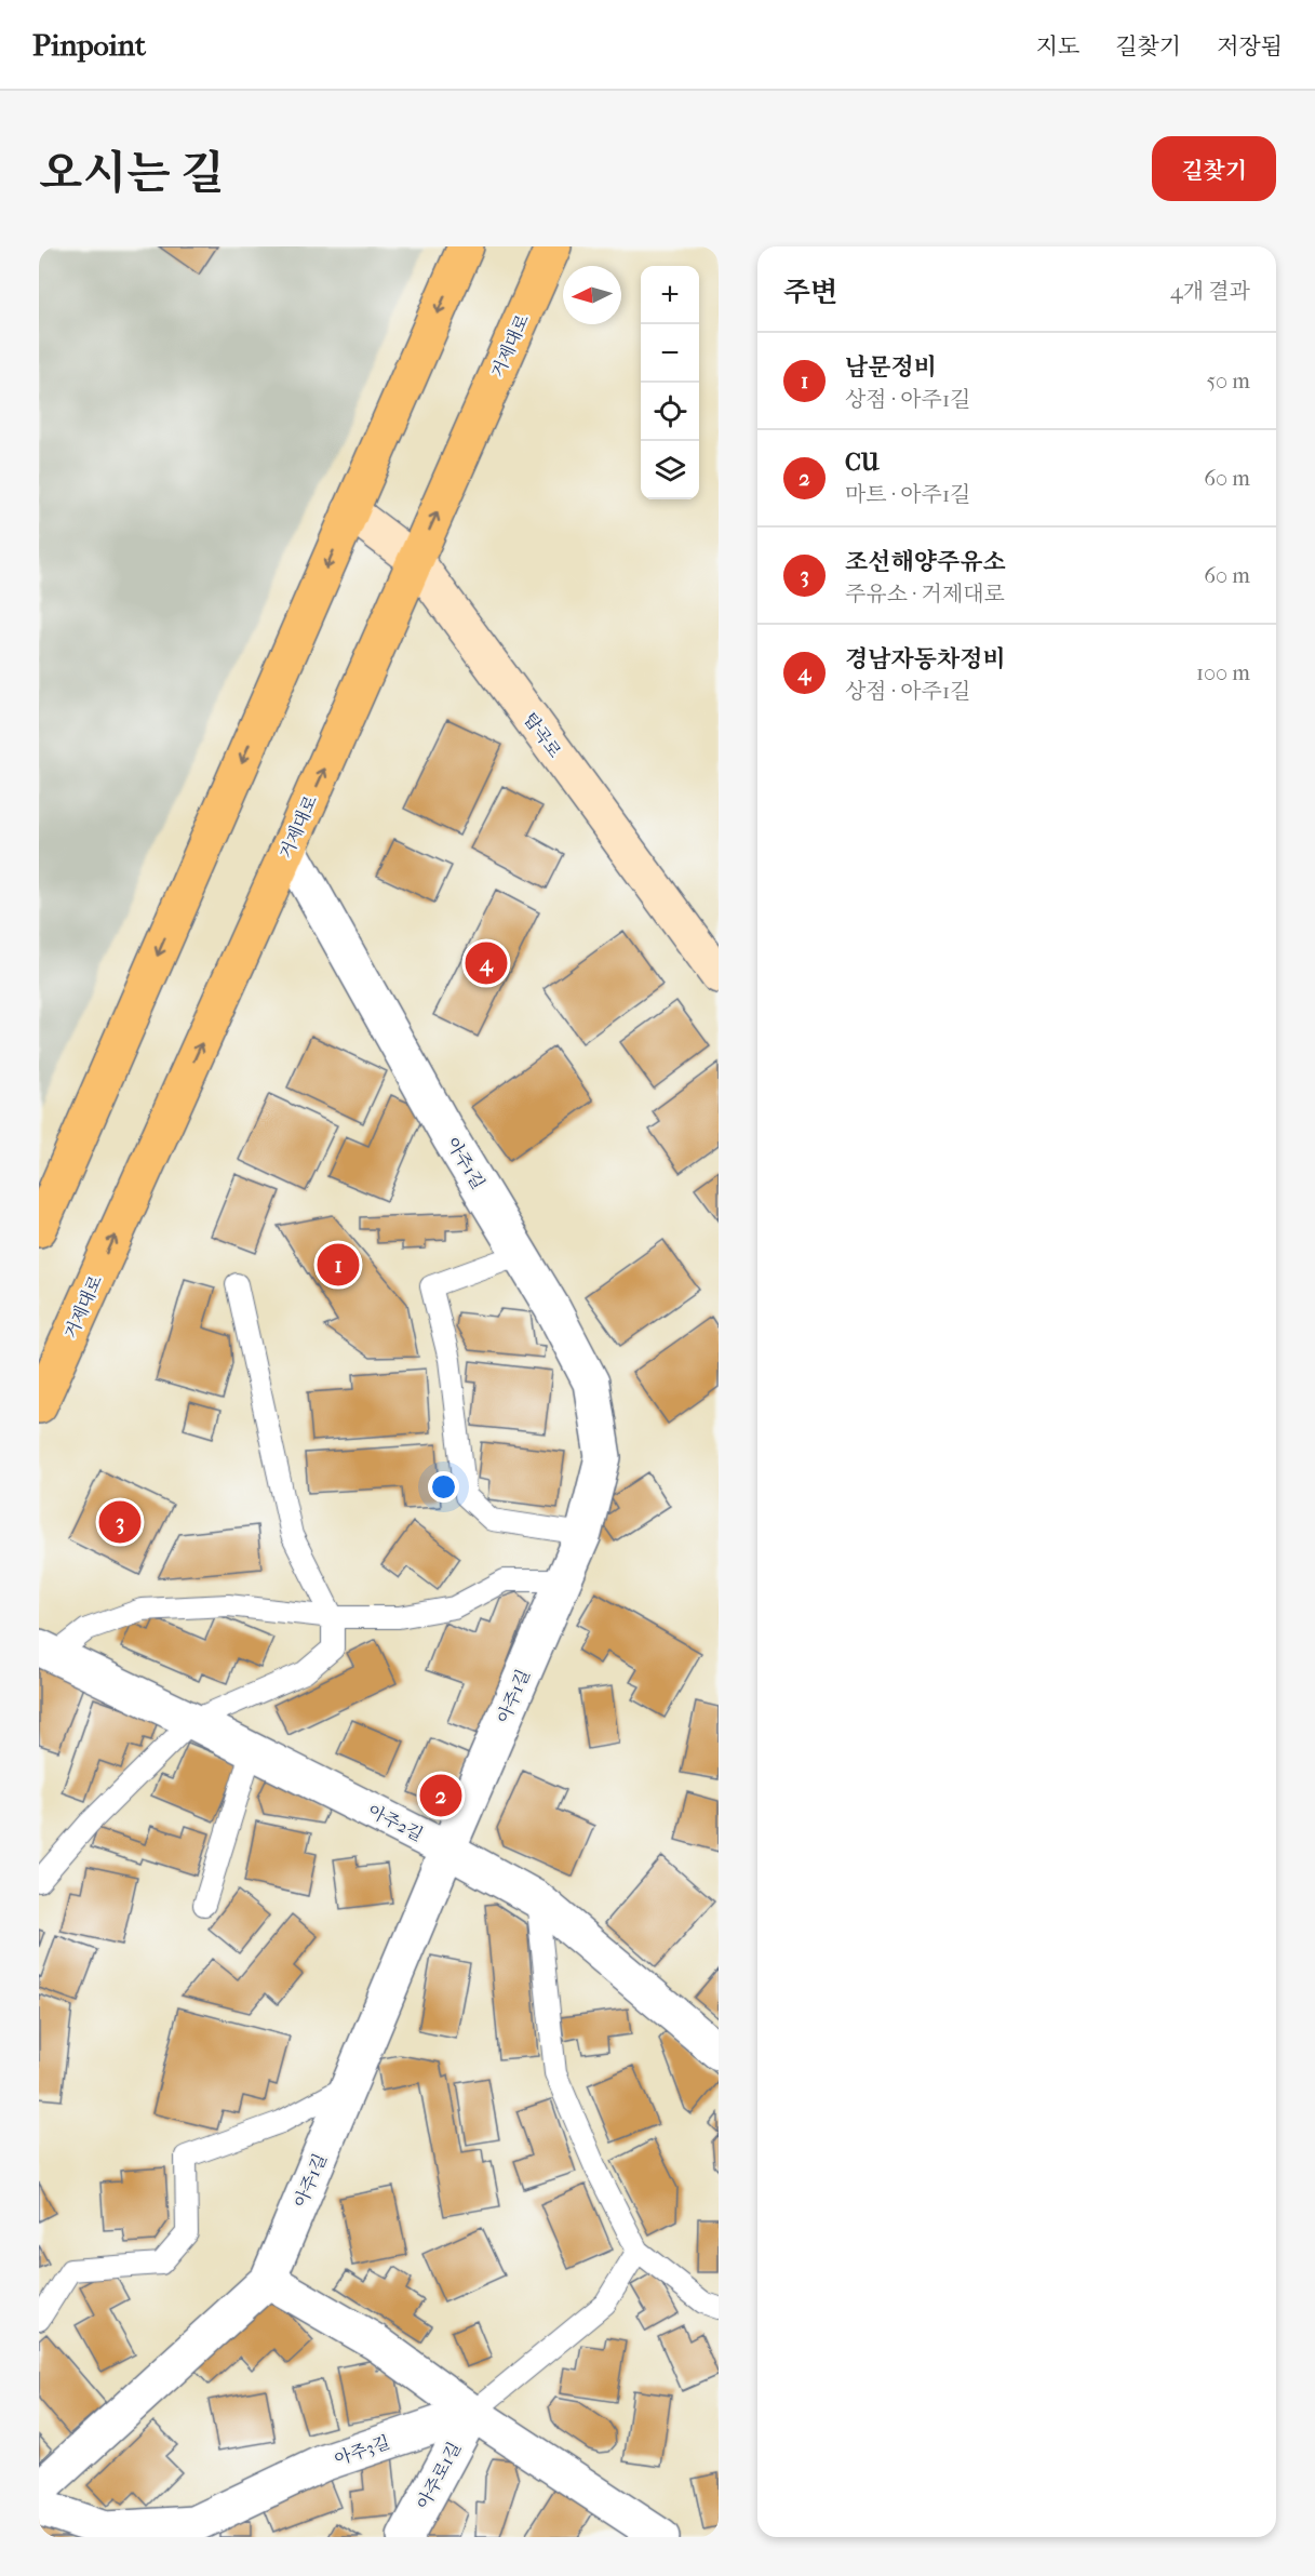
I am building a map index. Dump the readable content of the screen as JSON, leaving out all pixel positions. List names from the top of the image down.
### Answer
{
  "streets": {
    "highway": ["거제대로"],
    "street": [
      "탑곡로",
      "아주1길",
      "아주2길",
      "아주3길",
      "아주로1길"
    ]
  },
  "crossings": [
    ["거제대로", "탑곡로"],
    ["거제대로", "아주1길"],
    ["아주1길", "아주2길"],
    ["아주3길", "아주로1길"]
  ],
  "north": "left",
  "page": {
    "header": "Pinpoint",
    "nav": ["지도", "길찾기", "저장됨"],
    "title": "오시는 길",
    "buttons": "길찾기",
    "heading": ["주변", "4개 결과"],
    "map_buttons": ["+", "−"],
    "list": [
      {
        "mark": "1",
        "name": "남문정비",
        "note": "상점 · 아주1길",
        "value": "50 m"
      },
      {
        "mark": "2",
        "name": "CU",
        "note": "마트 · 아주1길",
        "value": "60 m"
      },
      {
        "mark": "3",
        "name": "조선해양주유소",
        "note": "주유소 · 거제대로",
        "value": "60 m"
      },
      {
        "mark": "4",
        "name": "경남자동차정비",
        "note": "상점 · 아주1길",
        "value": "100 m"
      }
    ],
    "pins": [
      "4",
      "1",
      "3",
      "2"
    ]
  }
}
